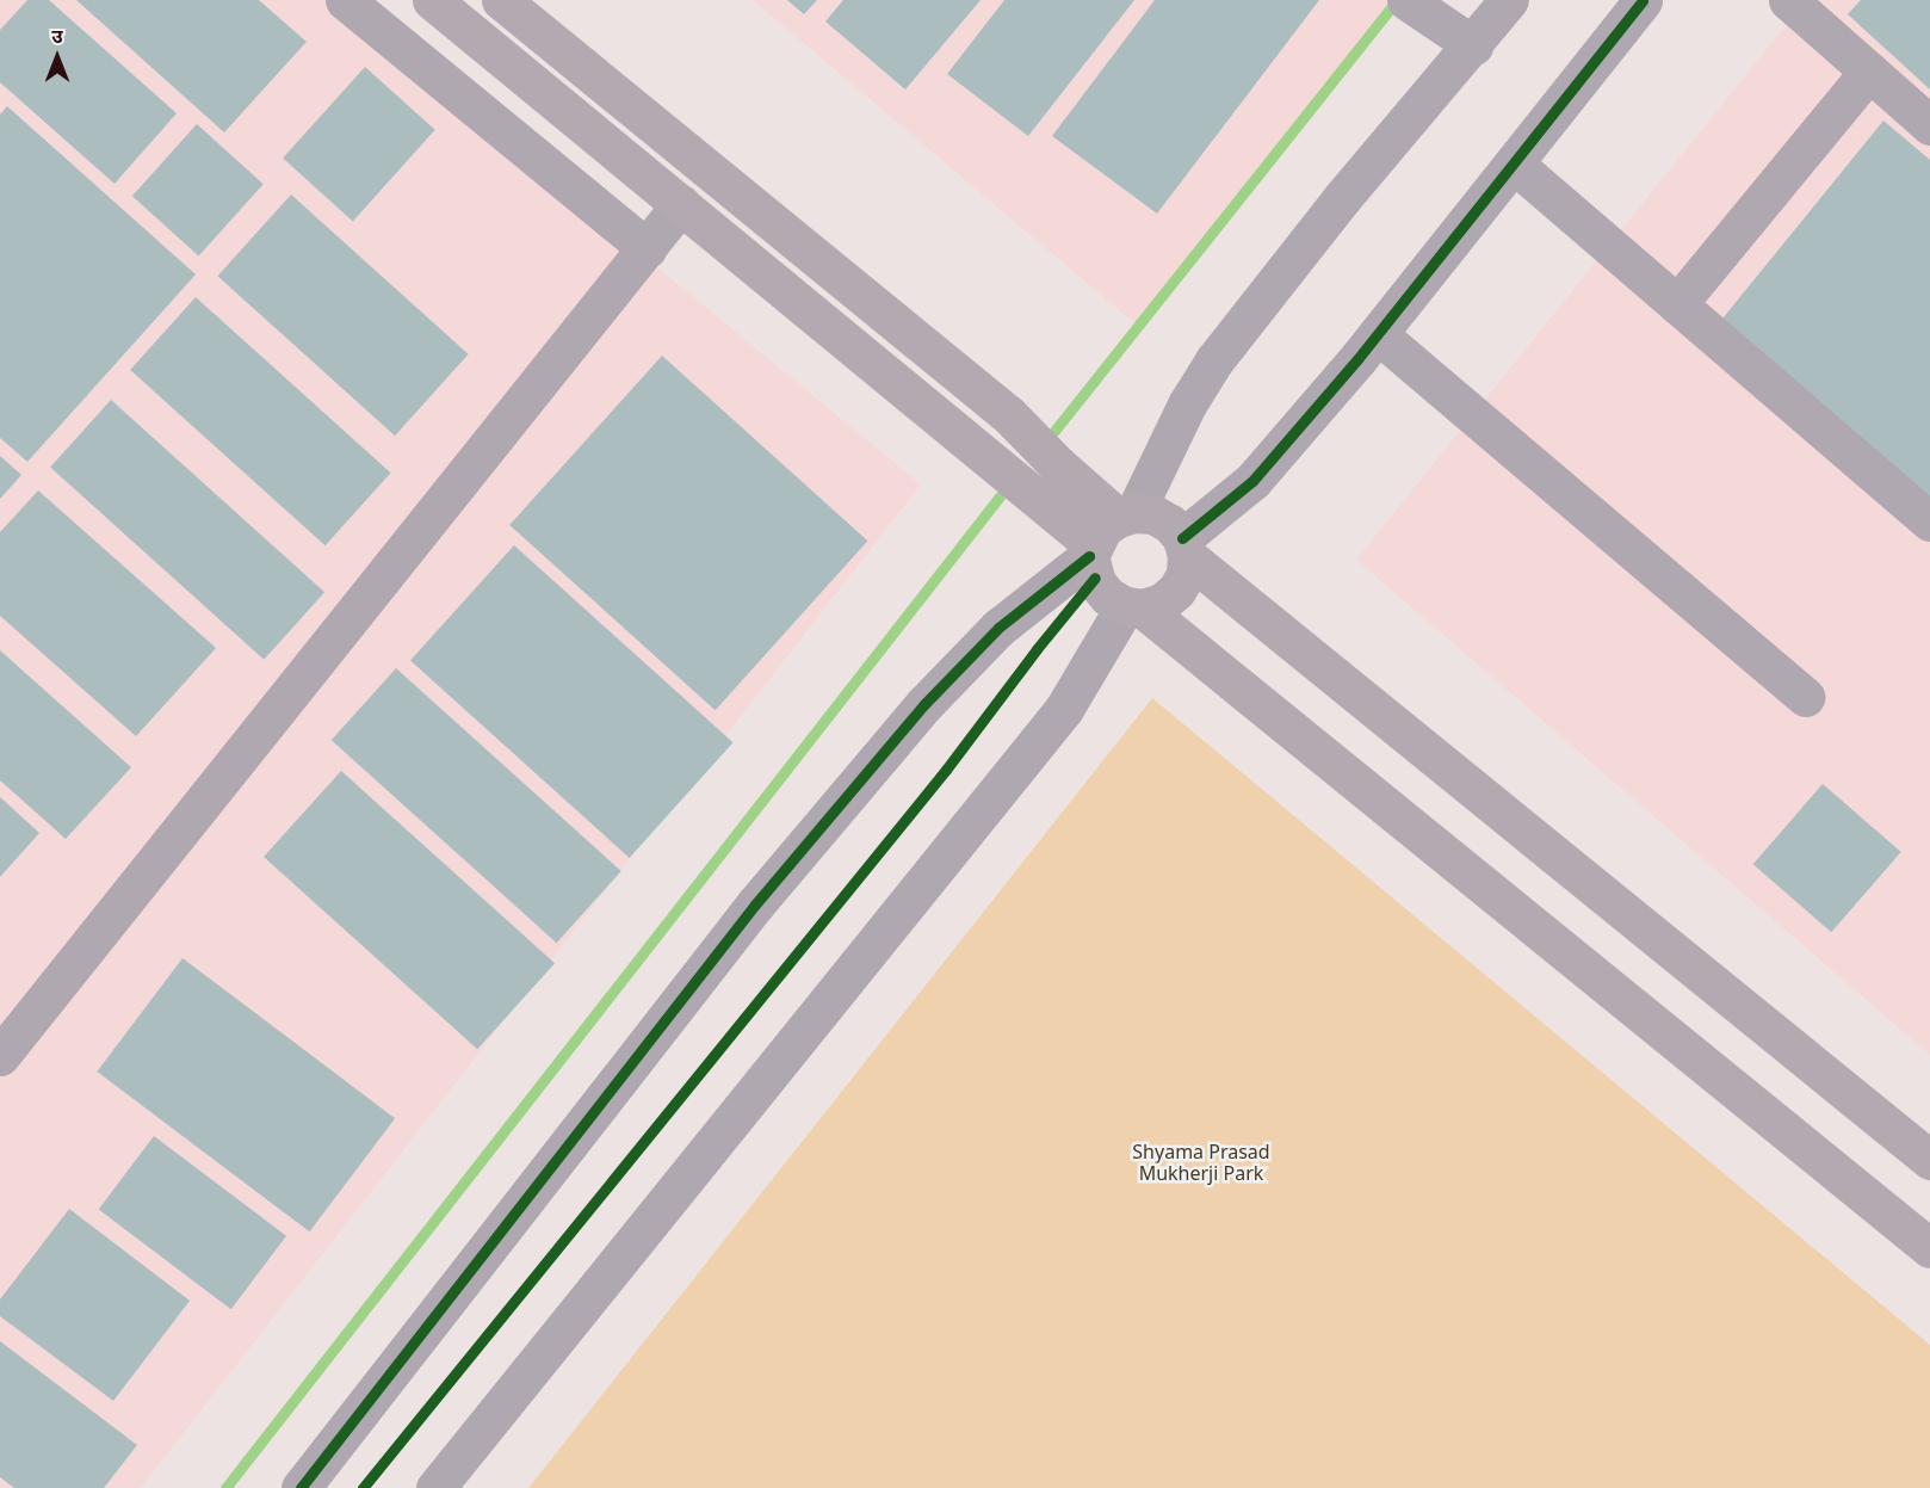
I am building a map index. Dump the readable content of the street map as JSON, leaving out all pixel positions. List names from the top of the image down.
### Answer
{
  "parks": ["Shyama Prasad Mukherji Park"],
  "north": "top"
}
